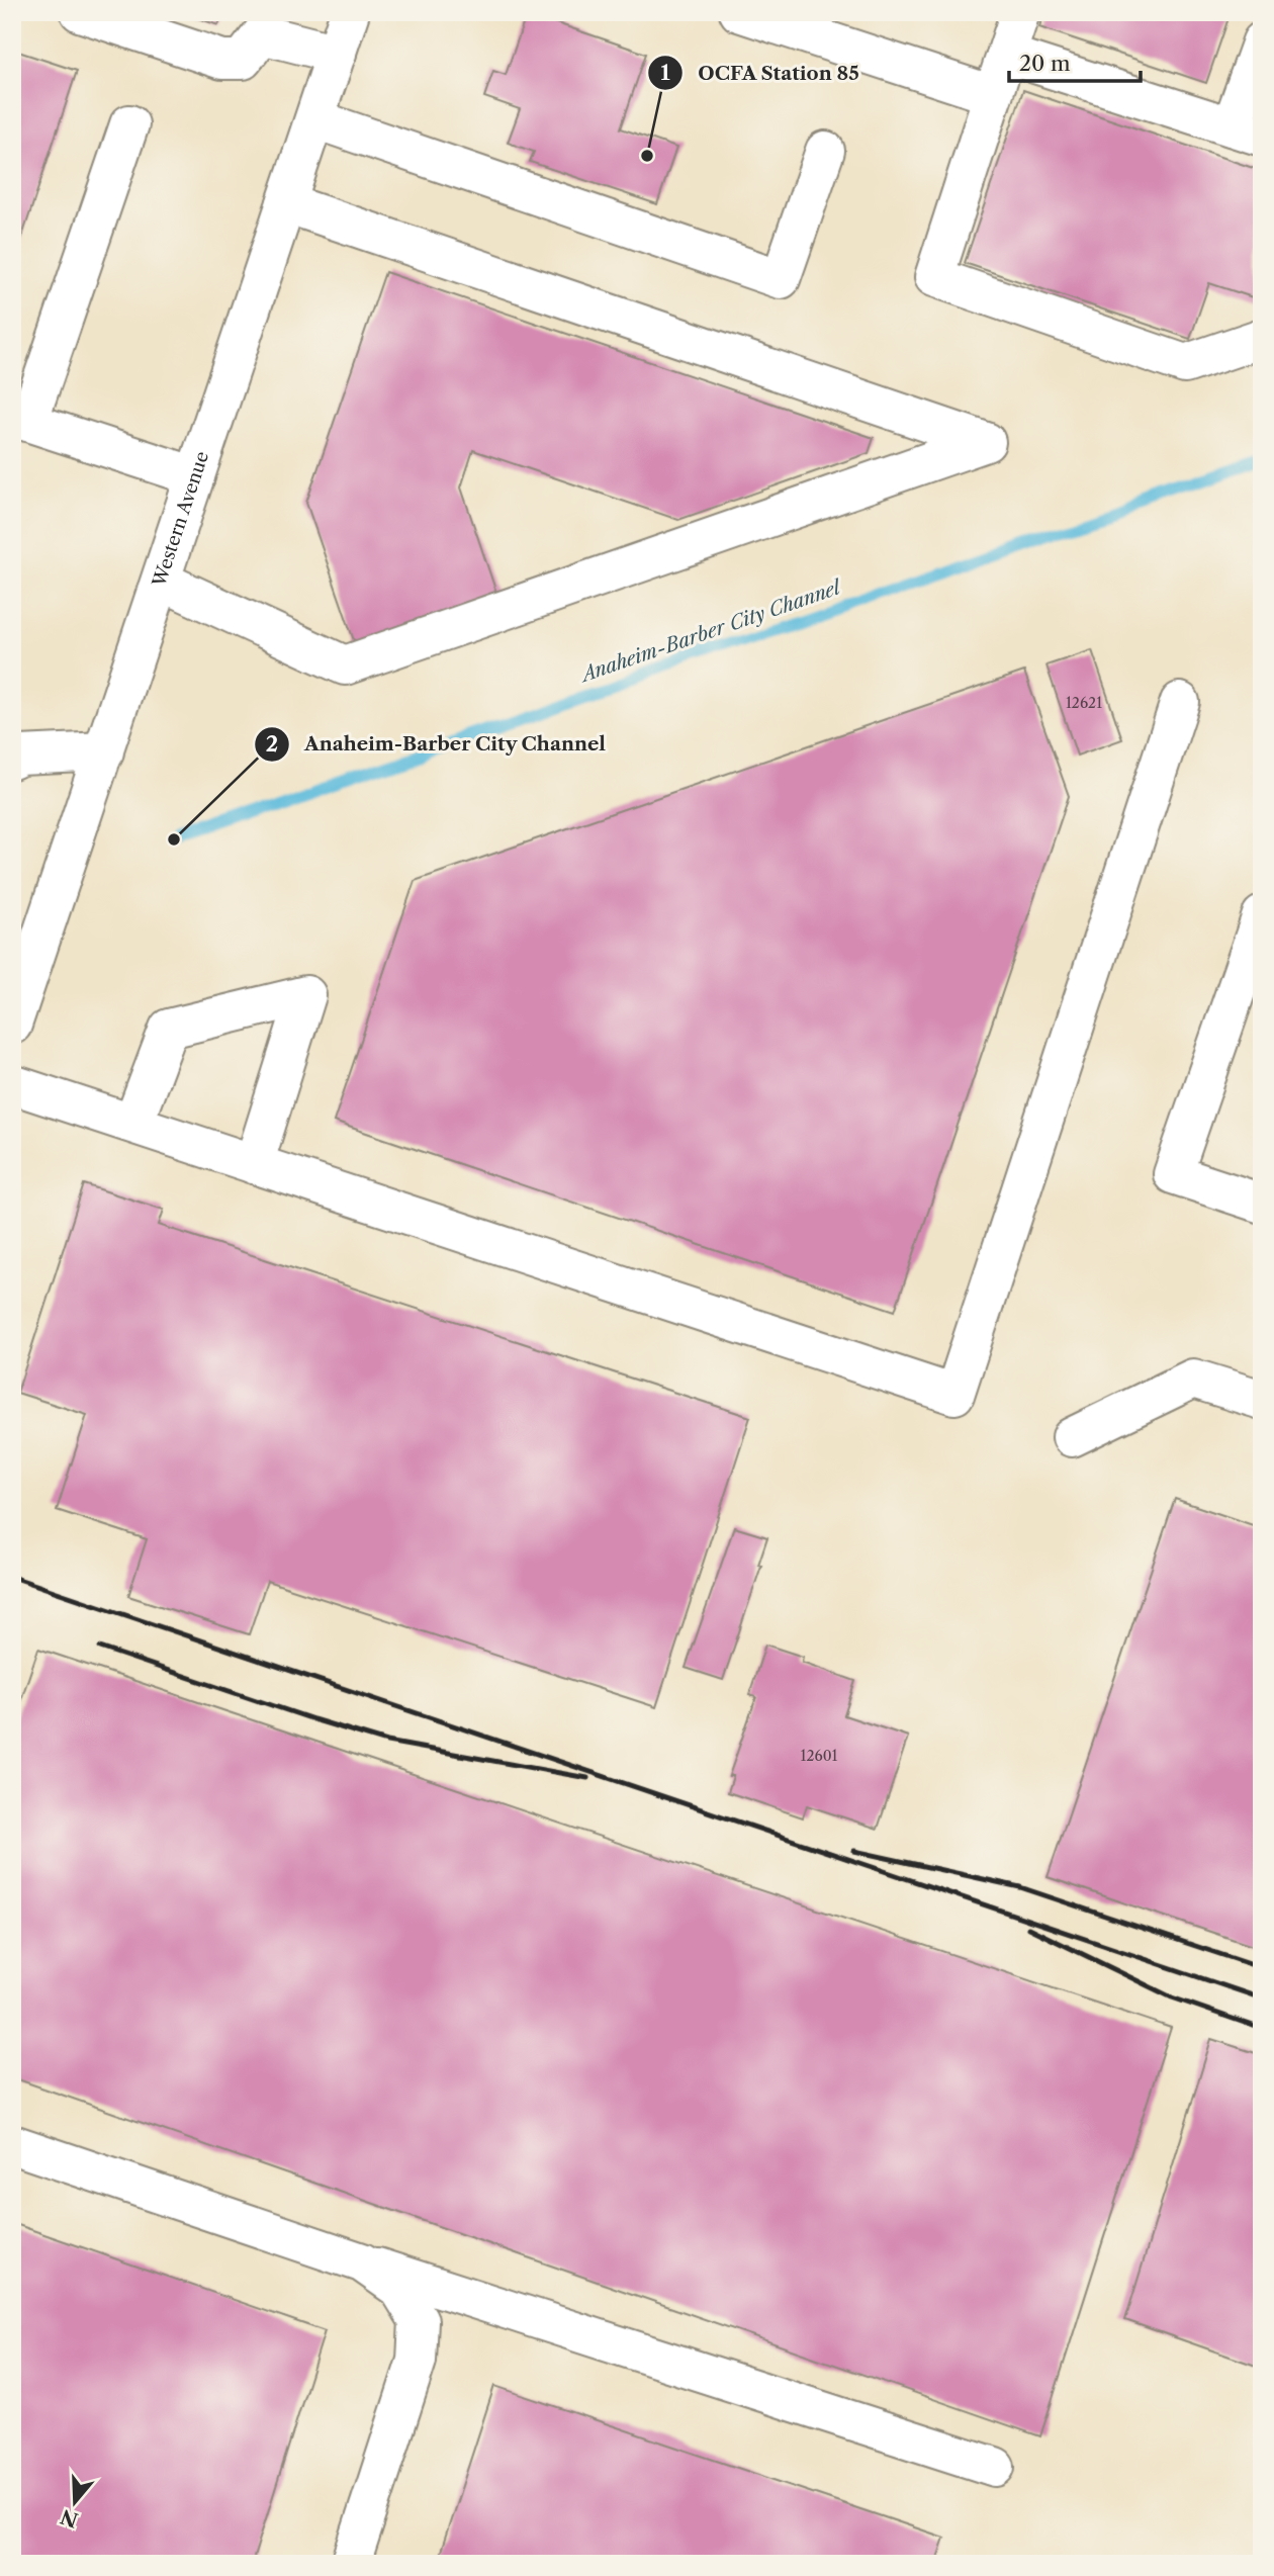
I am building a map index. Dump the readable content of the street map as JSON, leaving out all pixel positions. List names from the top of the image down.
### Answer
{
  "streets": {
    "street": ["Western Avenue"]
  },
  "water": ["Anaheim-Barber City Channel"],
  "places": ["OCFA Station 85", "Anaheim-Barber City Channel"],
  "house_numbers": ["12621", "12601"],
  "scale_bar": "20 m",
  "north": "bottom"
}
